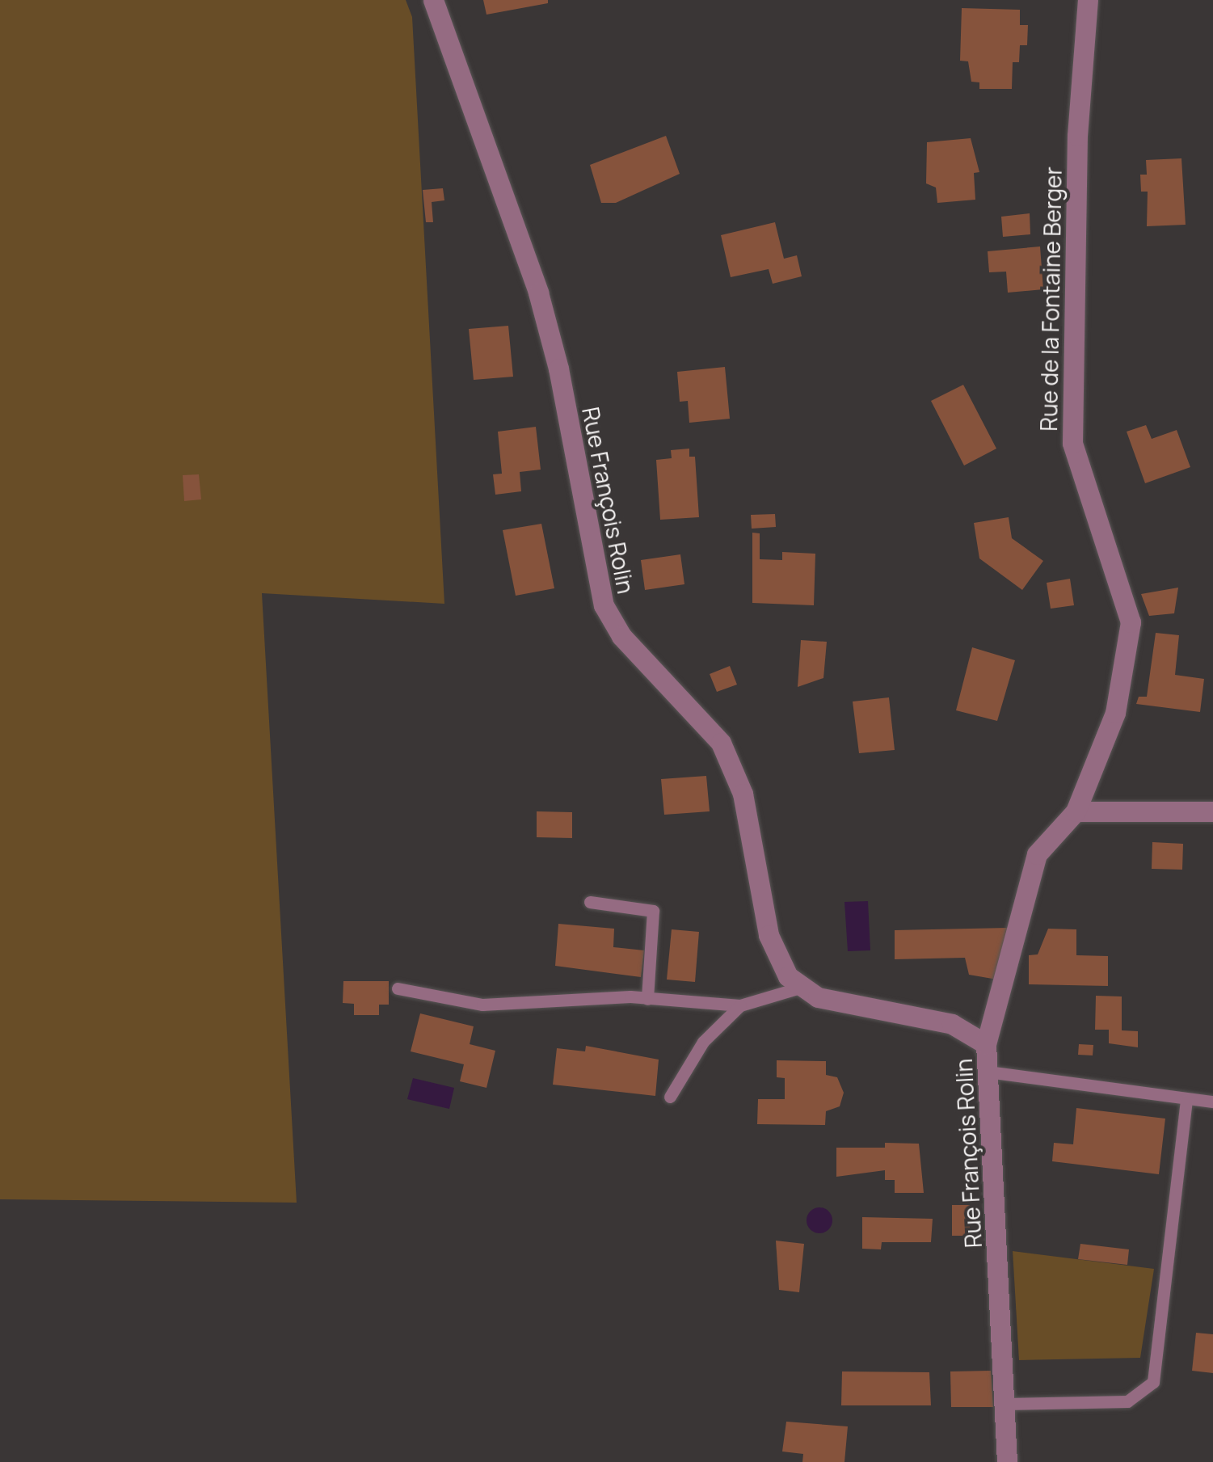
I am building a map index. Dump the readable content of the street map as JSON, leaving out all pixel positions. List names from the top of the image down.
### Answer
{
  "streets": {
    "street": ["Rue de la Fontaine Berger", "Rue François Rolin"]
  },
  "crossings": [
    ["Rue de la Fontaine Berger", "Rue François Rolin"]
  ]
}
